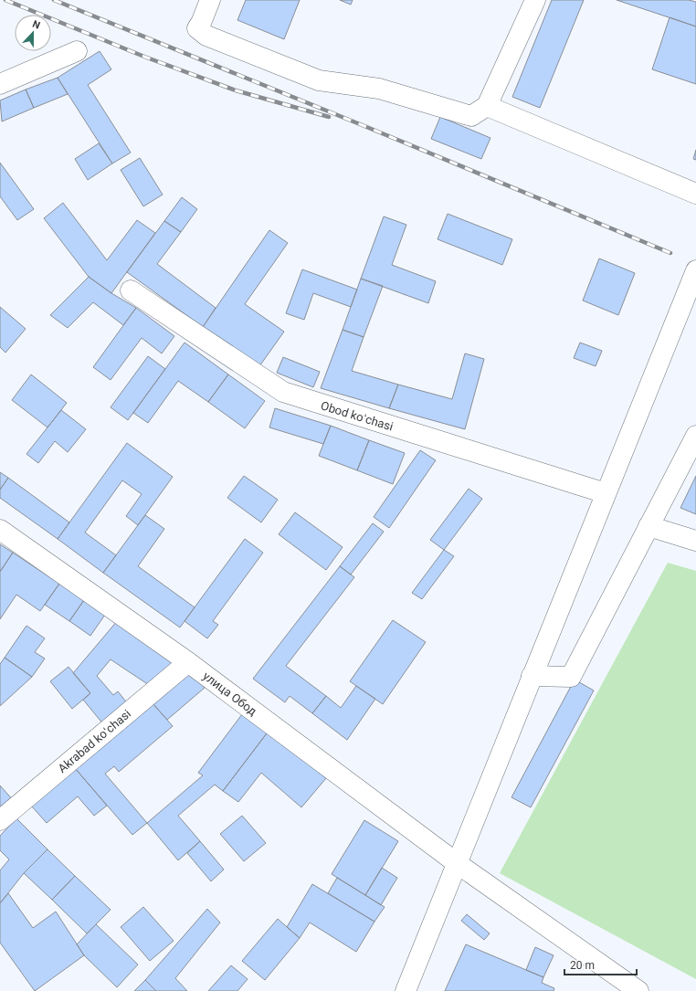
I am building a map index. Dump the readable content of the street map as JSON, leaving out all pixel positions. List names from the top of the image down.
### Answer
{
  "streets": {
    "street": ["Obod koʻchasi", "улица Обод", "Akrabad koʻchasi"]
  },
  "crossings": [
    ["улица Обод", "Akrabad koʻchasi"]
  ],
  "scale_bar": "20 m",
  "north": "top"
}
